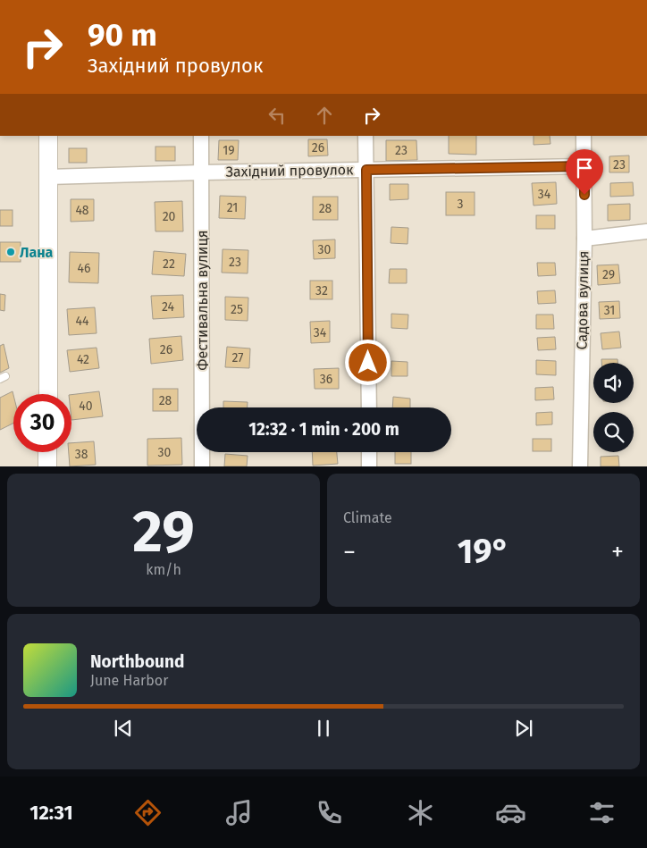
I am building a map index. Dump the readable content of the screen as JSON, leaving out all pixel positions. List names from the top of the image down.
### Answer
{
  "streets": {
    "street": ["Західний провулок", "Фестивальна вулиця", "Садова вулиця"]
  },
  "crossings": [
    ["Західний провулок", "Фестивальна вулиця"],
    ["Західний провулок", "Садова вулиця"]
  ],
  "places": ["Лана"],
  "house_numbers": [
    "26",
    "19",
    "23",
    "23",
    "34",
    "3",
    "21",
    "28",
    "48",
    "20",
    "30",
    "23",
    "22",
    "46",
    "29",
    "32",
    "24",
    "25",
    "31",
    "44",
    "34",
    "26",
    "27",
    "42",
    "36",
    "28",
    "40",
    "30",
    "38"
  ],
  "page": {
    "turn": ["90 m", "Західний провулок"],
    "limit": "30",
    "trip": "12:32 · 1 min · 200 m",
    "tile": [
      ["29", "km/h"],
      "Climate"
    ],
    "heat": ["−", "19°", "+"],
    "song": ["Northbound", "June Harbor"],
    "tabs": "12:31"
  }
}
